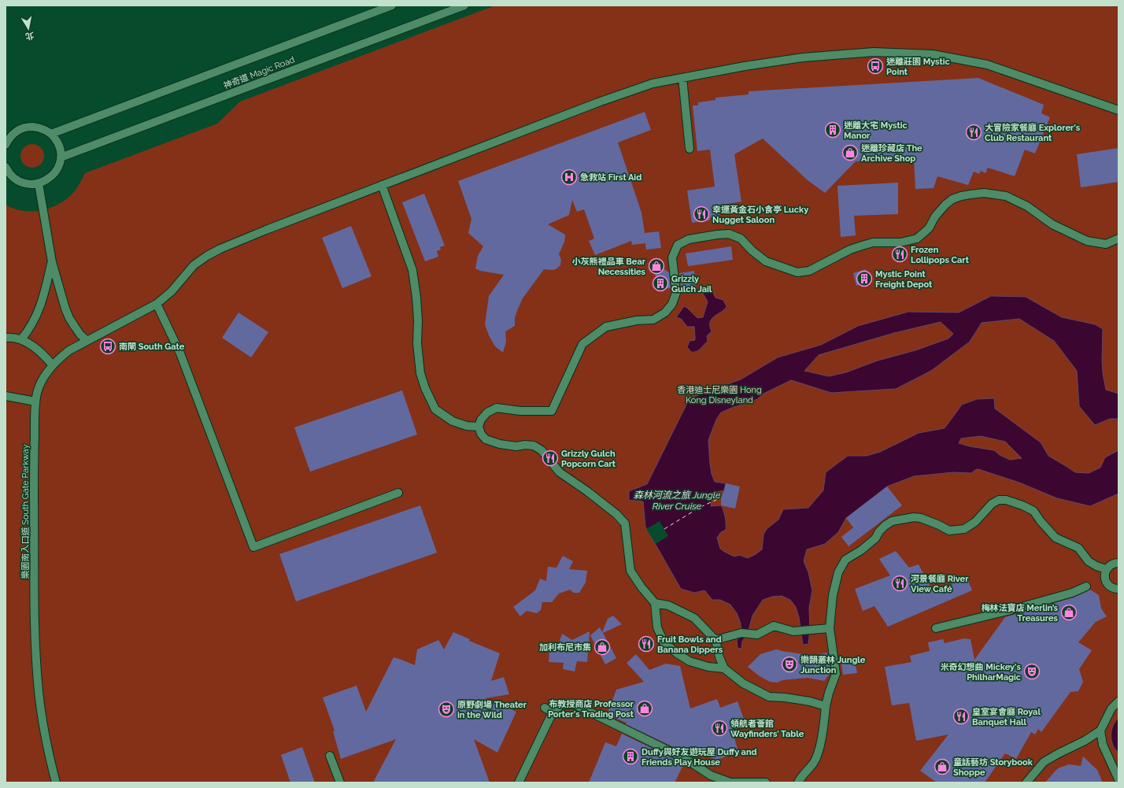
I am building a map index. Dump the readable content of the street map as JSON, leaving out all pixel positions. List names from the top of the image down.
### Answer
{
  "streets": {
    "street": ["神奇道 Magic Road", "樂園南入口道 South Gate Parkway"]
  },
  "water": ["森林河流之旅 Jungle River Cruise"],
  "parks": ["香港迪士尼樂園 Hong Kong Disneyland"],
  "places": {
    "bus stop": ["迷離莊園 Mystic Point", "南閘 South Gate"],
    "building": [
      "迷離大宅 Mystic Manor",
      "Mystic Point Freight Depot",
      "Grizzly Gulch Jail",
      "Duffy與好友遊玩屋 Duffy and Friends Play House"
    ],
    "restaurant": [
      "大冒險家餐廳 Explorer's Club Restaurant",
      "幸運黃金石小食亭 Lucky Nugget Saloon",
      "Frozen Lollipops Cart",
      "Grizzly Gulch Popcorn Cart",
      "河景餐廳 River View Café",
      "Fruit Bowls and Banana Dippers",
      "皇室宴會廳 Royal Banquet Hall",
      "領航者薈館 Wayfinders' Table"
    ],
    "shop": [
      "迷離珍藏店 The Archive Shop",
      "小灰熊禮品車 Bear Necessities",
      "梅林法寶店 Merlin’s Treasures",
      "加利布尼市集",
      "布教授商店 Professor Porter's Trading Post",
      "童話藝坊 Storybook Shoppe"
    ],
    "hospital": ["急救站 First Aid"],
    "theatre": ["樂韻叢林 Jungle Junction", "米奇幻想曲 Mickey's PhilharMagic", "原野劇場 Theater in the Wild"]
  },
  "north": "bottom"
}
